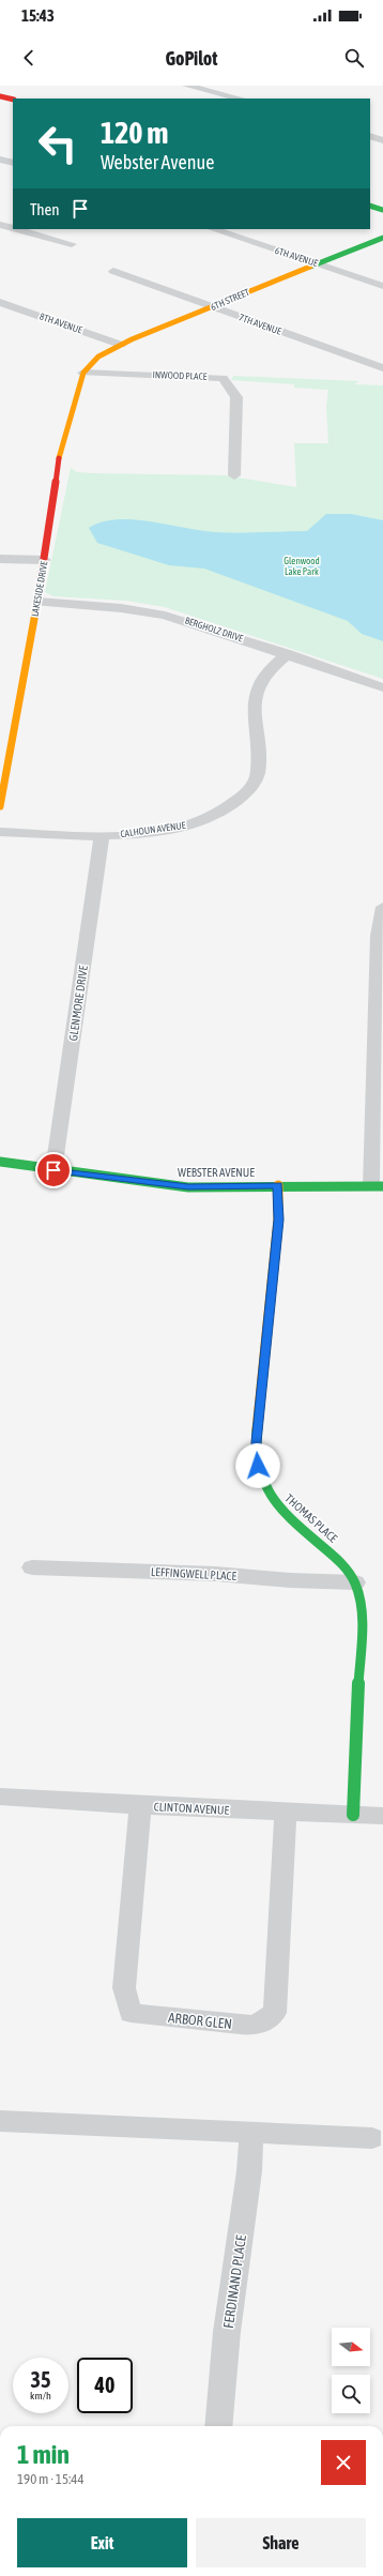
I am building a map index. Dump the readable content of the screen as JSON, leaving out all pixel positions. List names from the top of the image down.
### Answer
{
  "streets": {
    "street": [
      "6TH AVENUE",
      "6TH STREET",
      "8TH AVENUE",
      "7TH AVENUE",
      "INWOOD PLACE",
      "LAKESIDE DRIVE",
      "BERGHOLZ DRIVE",
      "CALHOUN AVENUE",
      "GLENMORE DRIVE",
      "WEBSTER AVENUE",
      "THOMAS PLACE",
      "LEFFINGWELL PLACE",
      "CLINTON AVENUE",
      "ARBOR GLEN",
      "FERDINAND PLACE"
    ]
  },
  "crossings": [
    ["6TH AVENUE", "6TH STREET"],
    ["6TH STREET", "8TH AVENUE"],
    ["6TH STREET", "7TH AVENUE"],
    ["6TH STREET", "INWOOD PLACE"],
    ["6TH STREET", "LAKESIDE DRIVE"],
    ["INWOOD PLACE", "LAKESIDE DRIVE"],
    ["LAKESIDE DRIVE", "BERGHOLZ DRIVE"],
    ["BERGHOLZ DRIVE", "CALHOUN AVENUE"],
    ["CALHOUN AVENUE", "GLENMORE DRIVE"],
    ["GLENMORE DRIVE", "WEBSTER AVENUE"],
    ["WEBSTER AVENUE", "THOMAS PLACE"],
    ["THOMAS PLACE", "LEFFINGWELL PLACE"],
    ["THOMAS PLACE", "CLINTON AVENUE"],
    ["CLINTON AVENUE", "ARBOR GLEN"]
  ],
  "parks": ["Glenwood Lake Park"],
  "north": "right",
  "page": {
    "status": "15:43",
    "header": "GoPilot",
    "turn": ["120 m", "Webster Avenue"],
    "then": "Then",
    "speed": "35 km/h",
    "limit": "40",
    "heading": ["1 min", "190 m · 15:44"],
    "buttons": ["Exit", "Share"]
  }
}
